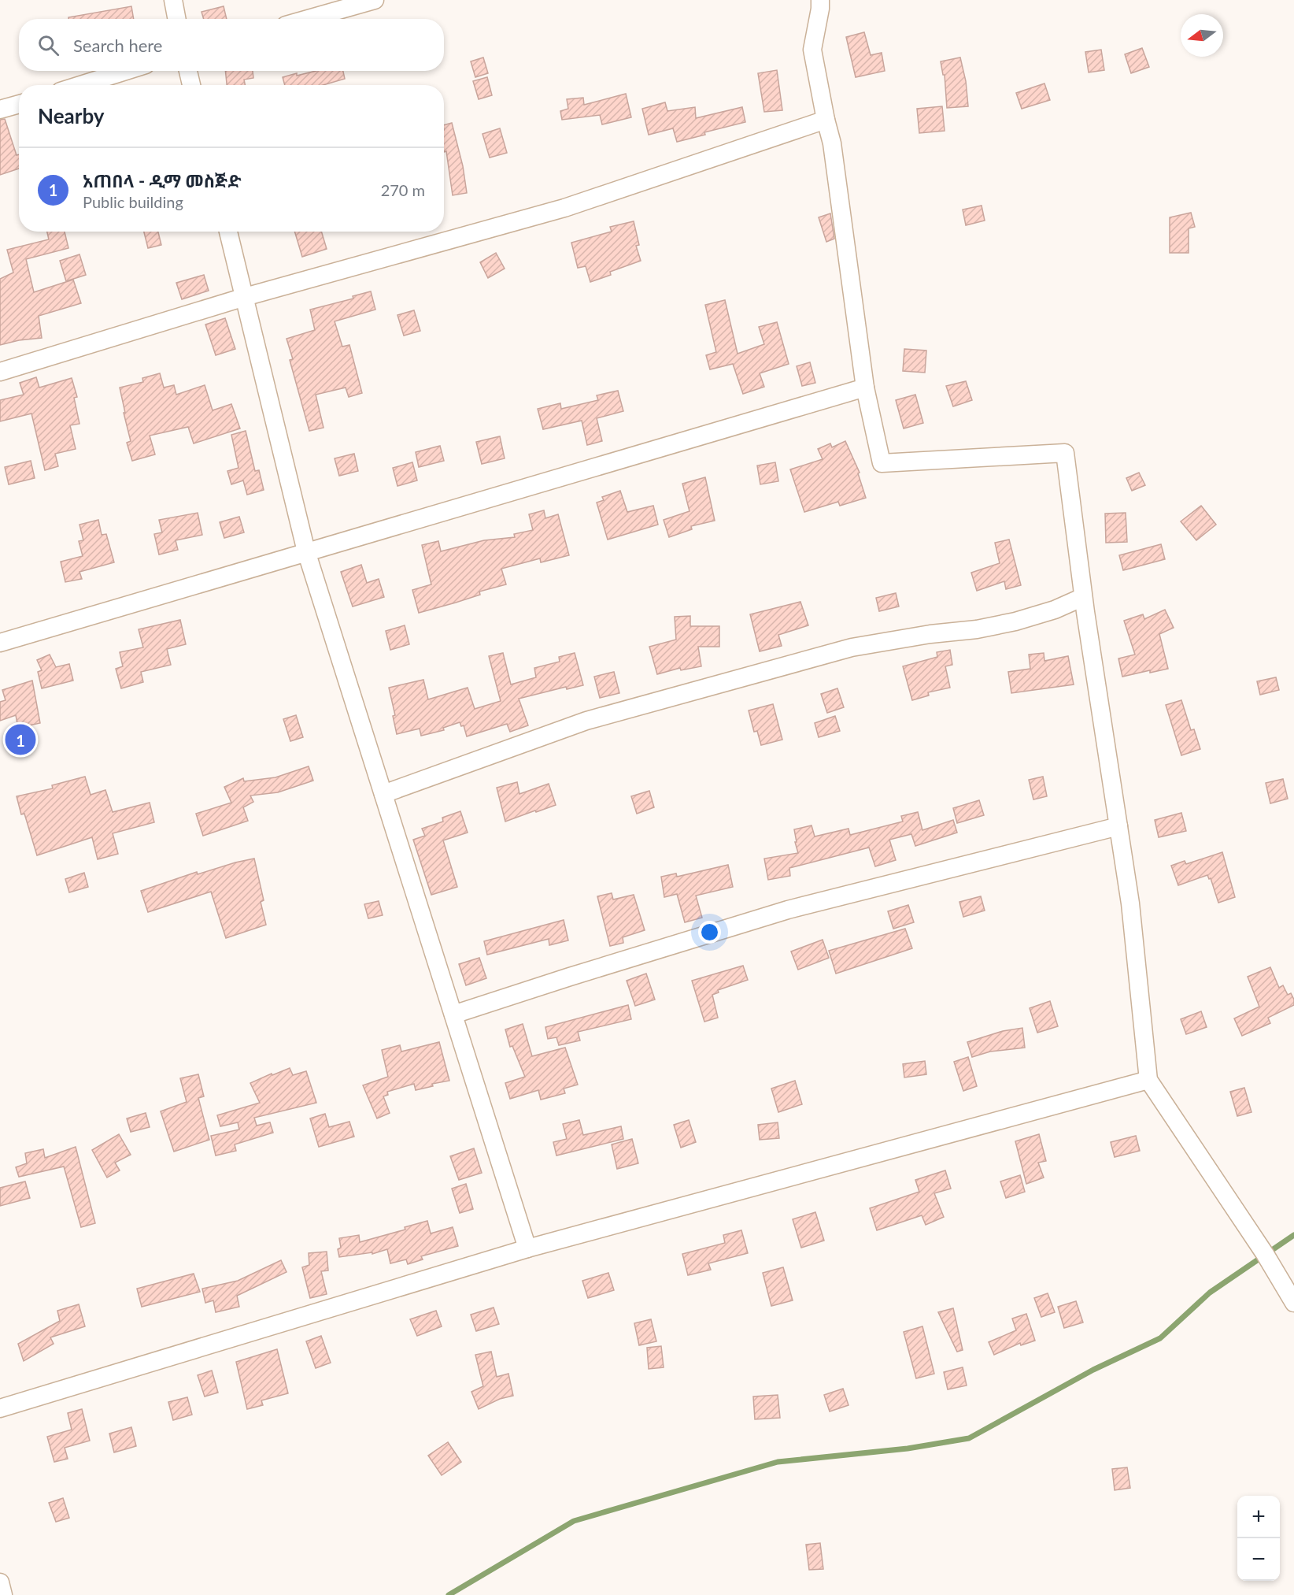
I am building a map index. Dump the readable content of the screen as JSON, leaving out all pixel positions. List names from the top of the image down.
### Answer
{
  "north": "left",
  "page": {
    "search": "Search here",
    "heading": "Nearby",
    "list": [
      {
        "mark": "1",
        "name": "አጠበላ - ዲማ መስጅድ",
        "note": "Public building",
        "value": "270 m"
      }
    ],
    "pins": "1",
    "map_buttons": ["+", "−"]
  }
}
